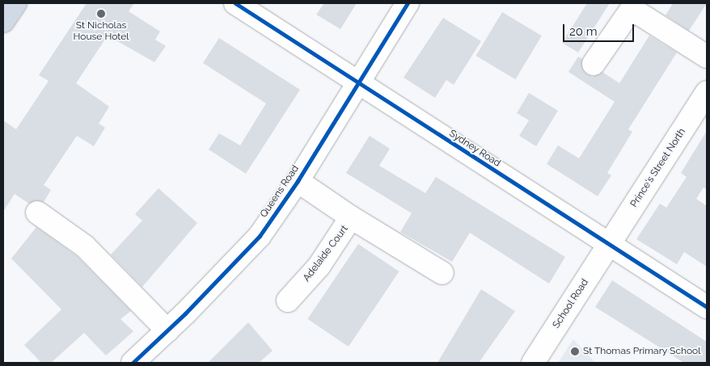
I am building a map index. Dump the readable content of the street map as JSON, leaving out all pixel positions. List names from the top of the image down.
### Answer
{
  "streets": {
    "street": [
      "Sydney Road",
      "Prince's Street North",
      "Queens Road",
      "Adelaide Court",
      "School Road"
    ]
  },
  "crossings": [
    ["Sydney Road", "Prince's Street North"],
    ["Sydney Road", "Queens Road"],
    ["Sydney Road", "School Road"],
    ["Prince's Street North", "School Road"],
    ["Queens Road", "Adelaide Court"]
  ],
  "places": ["St Nicholas House Hotel", "St Thomas Primary School"],
  "scale_bar": "20 m"
}
